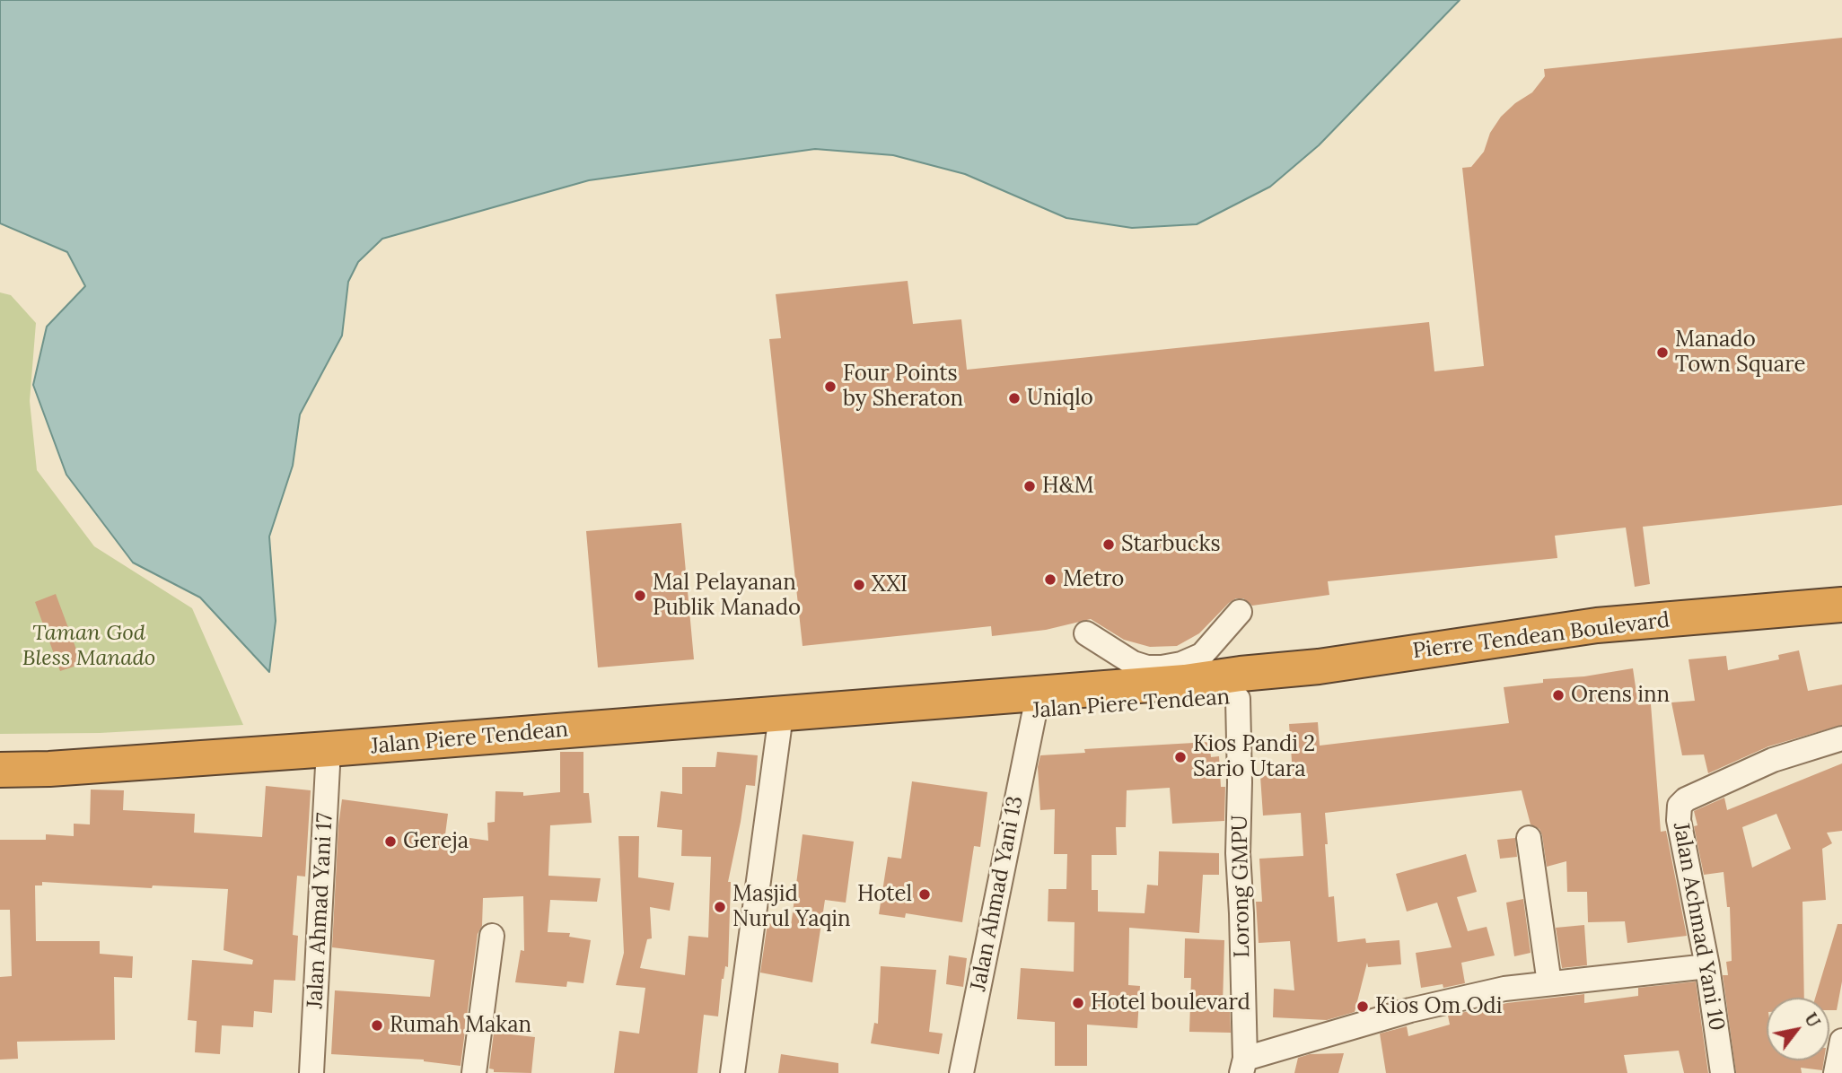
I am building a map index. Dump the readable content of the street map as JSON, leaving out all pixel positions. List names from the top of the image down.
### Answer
{
  "streets": {
    "highway": ["Pierre Tendean Boulevard", "Jalan Piere Tendean"],
    "street": [
      "Lorong GMPU",
      "Jalan Ahmad Yani 13",
      "Jalan Ahmad Yani 17",
      "Jalan Achmad Yani 10"
    ]
  },
  "crossings": [
    ["Pierre Tendean Boulevard", "Jalan Piere Tendean"],
    ["Pierre Tendean Boulevard", "Lorong GMPU"],
    ["Jalan Piere Tendean", "Lorong GMPU"],
    ["Jalan Piere Tendean", "Jalan Ahmad Yani 13"],
    ["Jalan Piere Tendean", "Jalan Ahmad Yani 17"]
  ],
  "parks": ["Taman God Bless Manado"],
  "places": [
    "Manado Town Square",
    "Four Points by Sheraton",
    "Uniqlo",
    "H&M",
    "Starbucks",
    "Metro",
    "XXI",
    "Mal Pelayanan Publik Manado",
    "Orens inn",
    "Kios Pandi 2 Sario Utara",
    "Gereja",
    "Hotel",
    "Masjid Nurul Yaqin",
    "Hotel boulevard",
    "Kios Om Odi",
    "Rumah Makan"
  ],
  "north": "top right"
}
